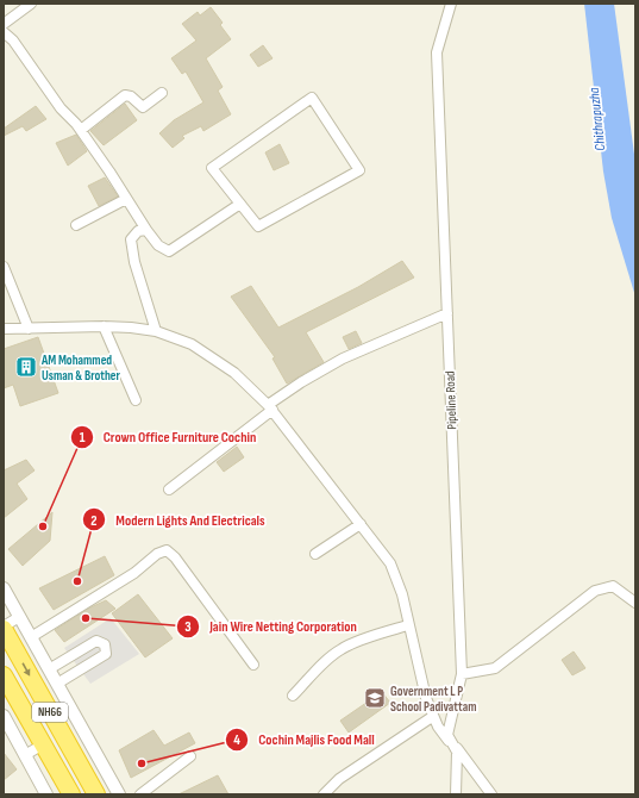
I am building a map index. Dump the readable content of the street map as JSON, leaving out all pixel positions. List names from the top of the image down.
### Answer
{
  "streets": {
    "highway": ["NH66"],
    "street": ["Pipeline Road"]
  },
  "water": ["Chithrapuzha"],
  "places": {
    "building": ["AM Mohammed Usman & Brother"],
    "other": [
      "Crown Office Furniture Cochin",
      "Modern Lights And Electricals",
      "Jain Wire Netting Corporation",
      "Cochin Majlis Food Mall"
    ],
    "school or university": ["Government L P School Padivattam"]
  }
}
